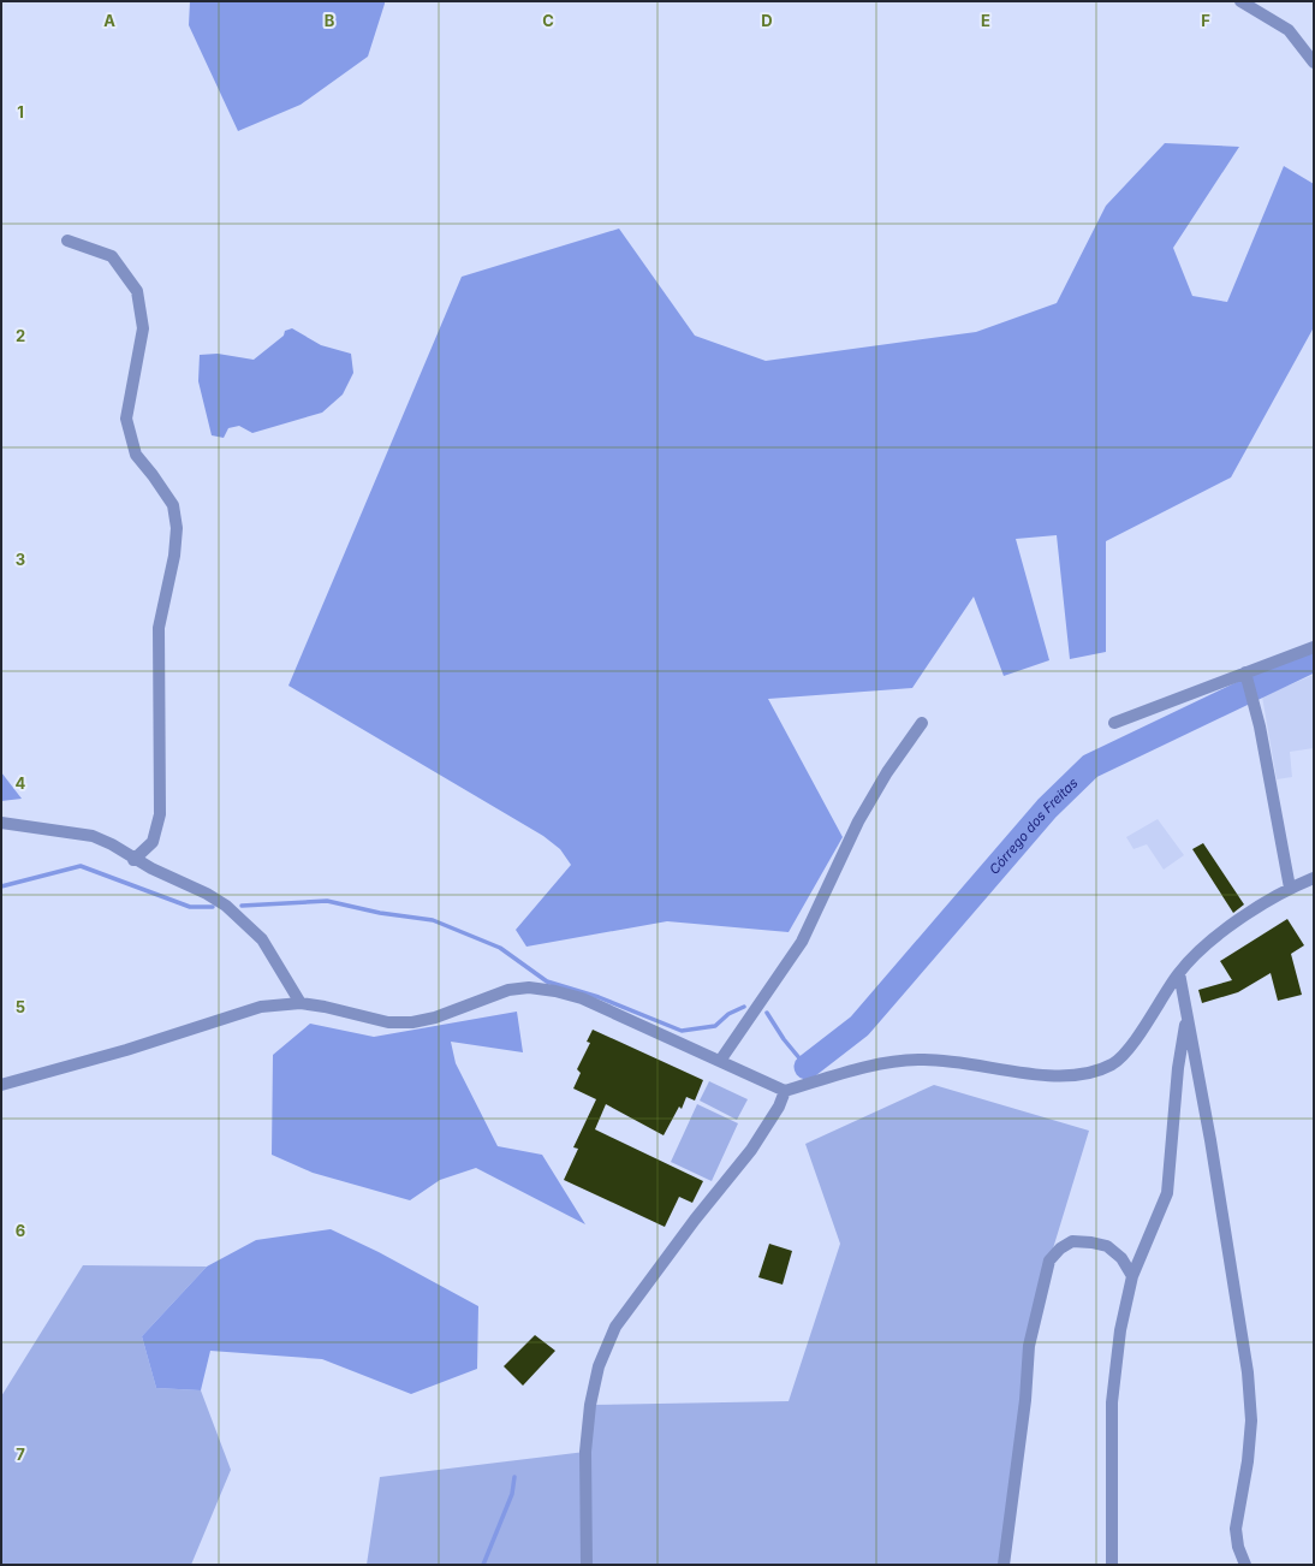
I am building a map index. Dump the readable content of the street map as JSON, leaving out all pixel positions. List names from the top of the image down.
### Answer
{
  "water": ["Córrego dos Freitas"],
  "grid": {
    "columns": [
      "A",
      "B",
      "C",
      "D",
      "E",
      "F"
    ],
    "rows": [
      "1",
      "2",
      "3",
      "4",
      "5",
      "6",
      "7"
    ]
  }
}
